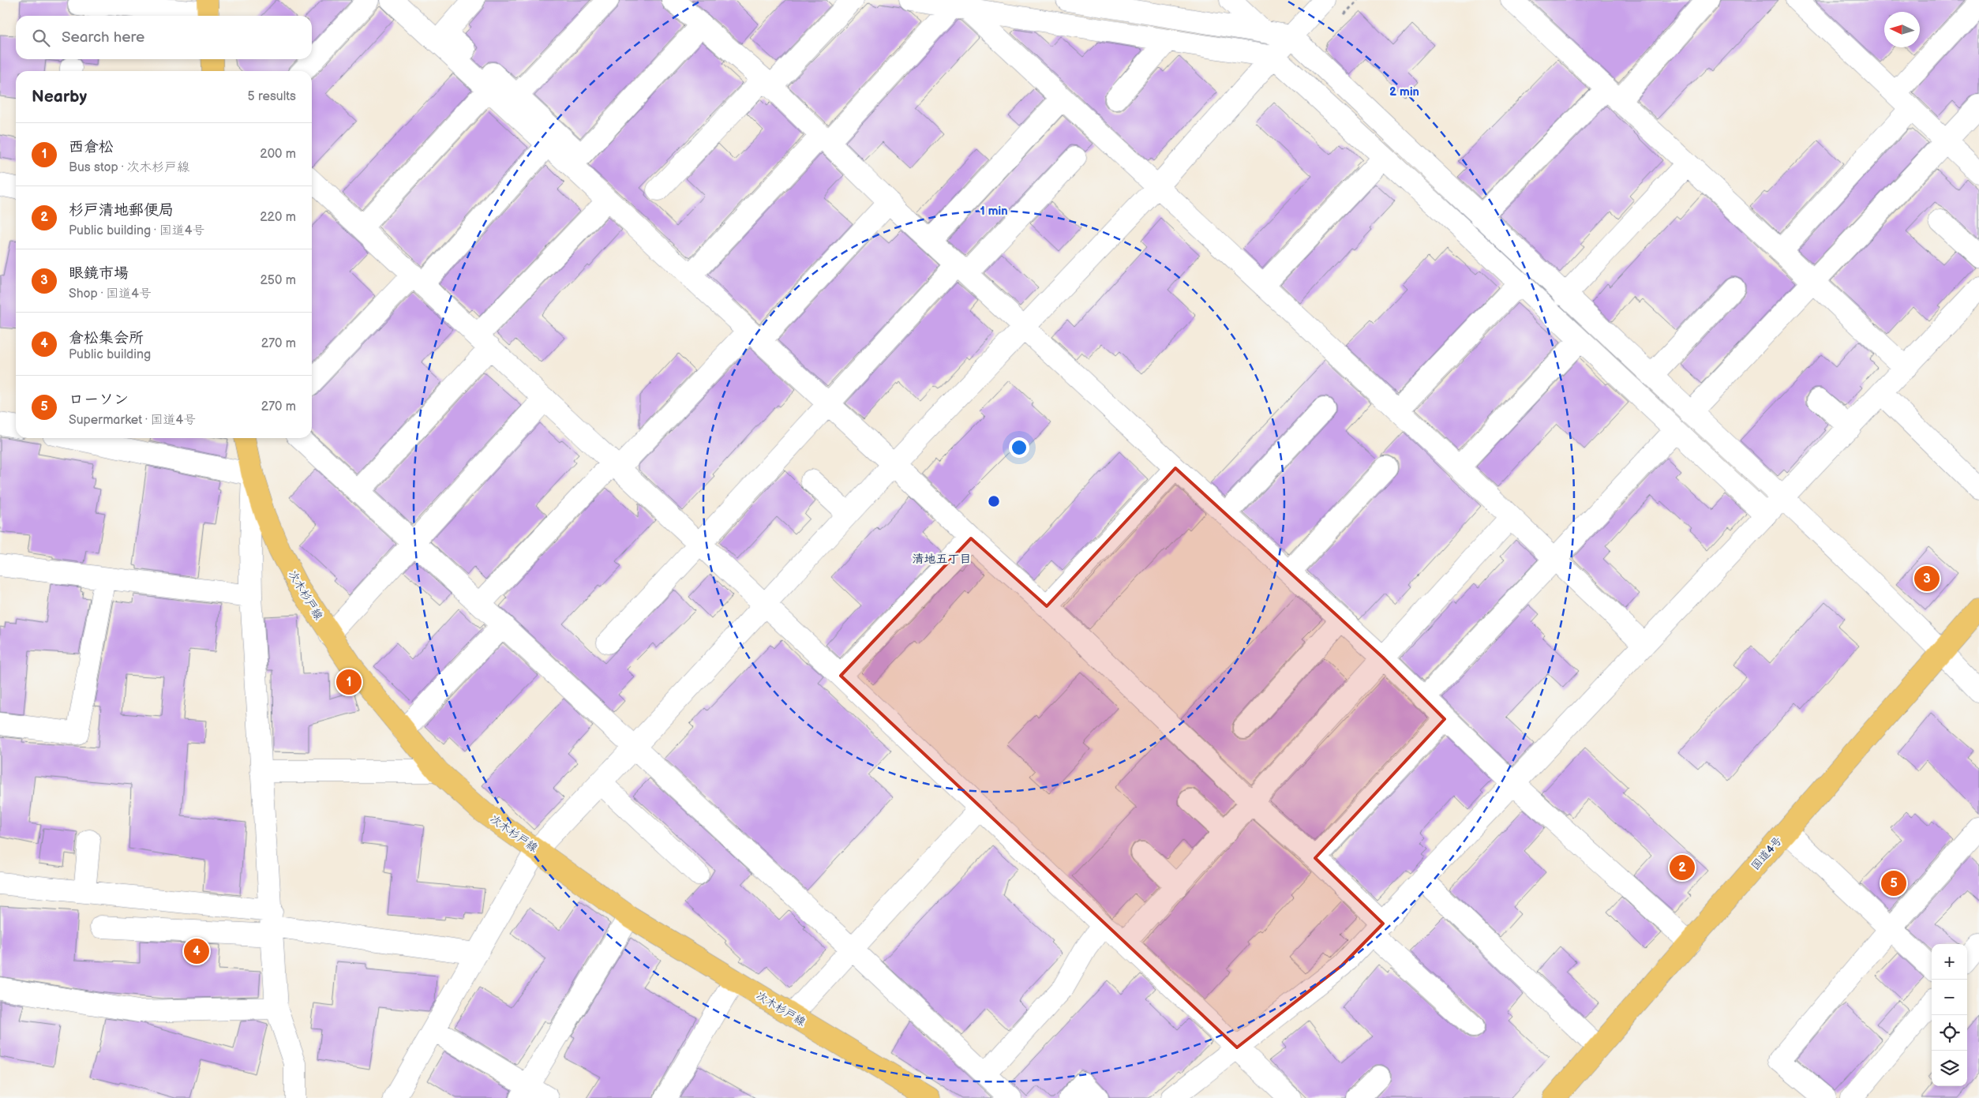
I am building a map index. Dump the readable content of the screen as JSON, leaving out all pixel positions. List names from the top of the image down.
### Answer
{
  "streets": {
    "main road": ["次木杉戸線", "国道4号"]
  },
  "districts": ["清地五丁目"],
  "north": "left",
  "page": {
    "search": "Search here",
    "heading": ["Nearby", "5 results"],
    "list": [
      {
        "mark": "1",
        "name": "西倉松",
        "note": "Bus stop · 次木杉戸線",
        "value": "200 m"
      },
      {
        "mark": "2",
        "name": "杉戸清地郵便局",
        "note": "Public building · 国道4号",
        "value": "220 m"
      },
      {
        "mark": "3",
        "name": "眼鏡市場",
        "note": "Shop · 国道4号",
        "value": "250 m"
      },
      {
        "mark": "4",
        "name": "倉松集会所",
        "note": "Public building",
        "value": "270 m"
      },
      {
        "mark": "5",
        "name": "ローソン",
        "note": "Supermarket · 国道4号",
        "value": "270 m"
      }
    ],
    "pins": [
      "3",
      "1",
      "2",
      "5",
      "4"
    ],
    "map_buttons": ["+", "−"]
  },
  "rings": ["2 min", "1 min"]
}
